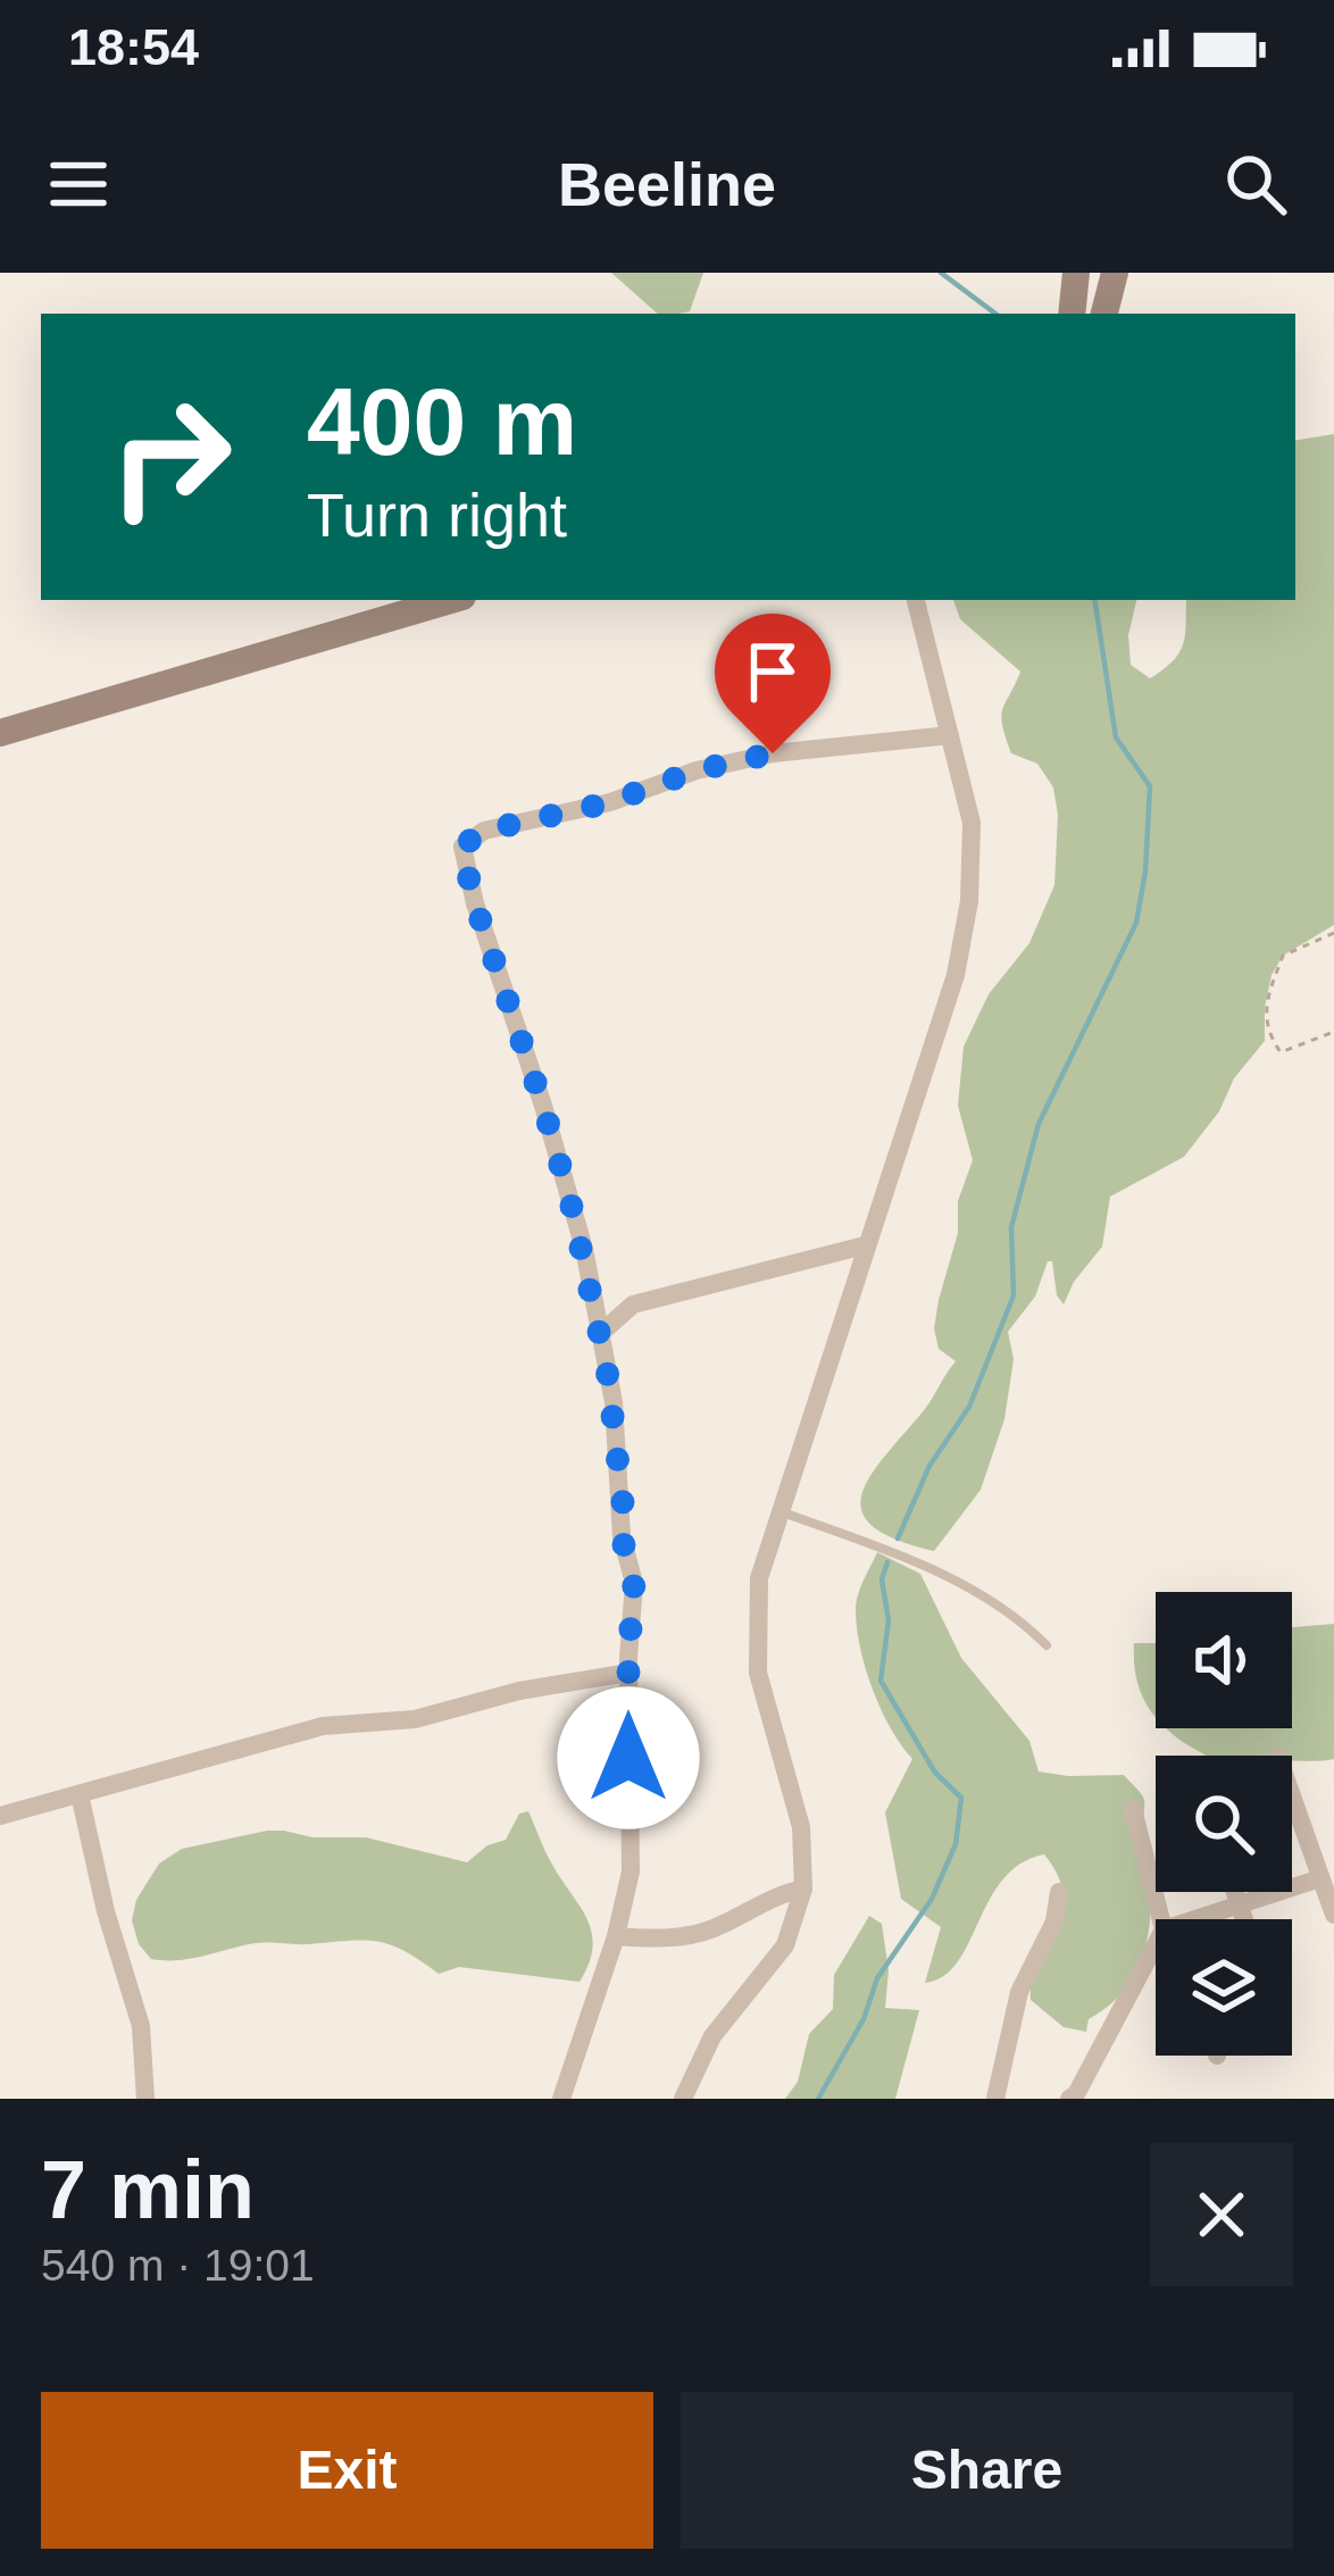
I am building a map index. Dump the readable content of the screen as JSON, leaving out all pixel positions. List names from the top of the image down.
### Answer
{
  "page": {
    "status": "18:54",
    "header": "Beeline",
    "turn": ["400 m", "Turn right"],
    "heading": ["7 min", "540 m · 19:01"],
    "buttons": ["Exit", "Share"]
  }
}
